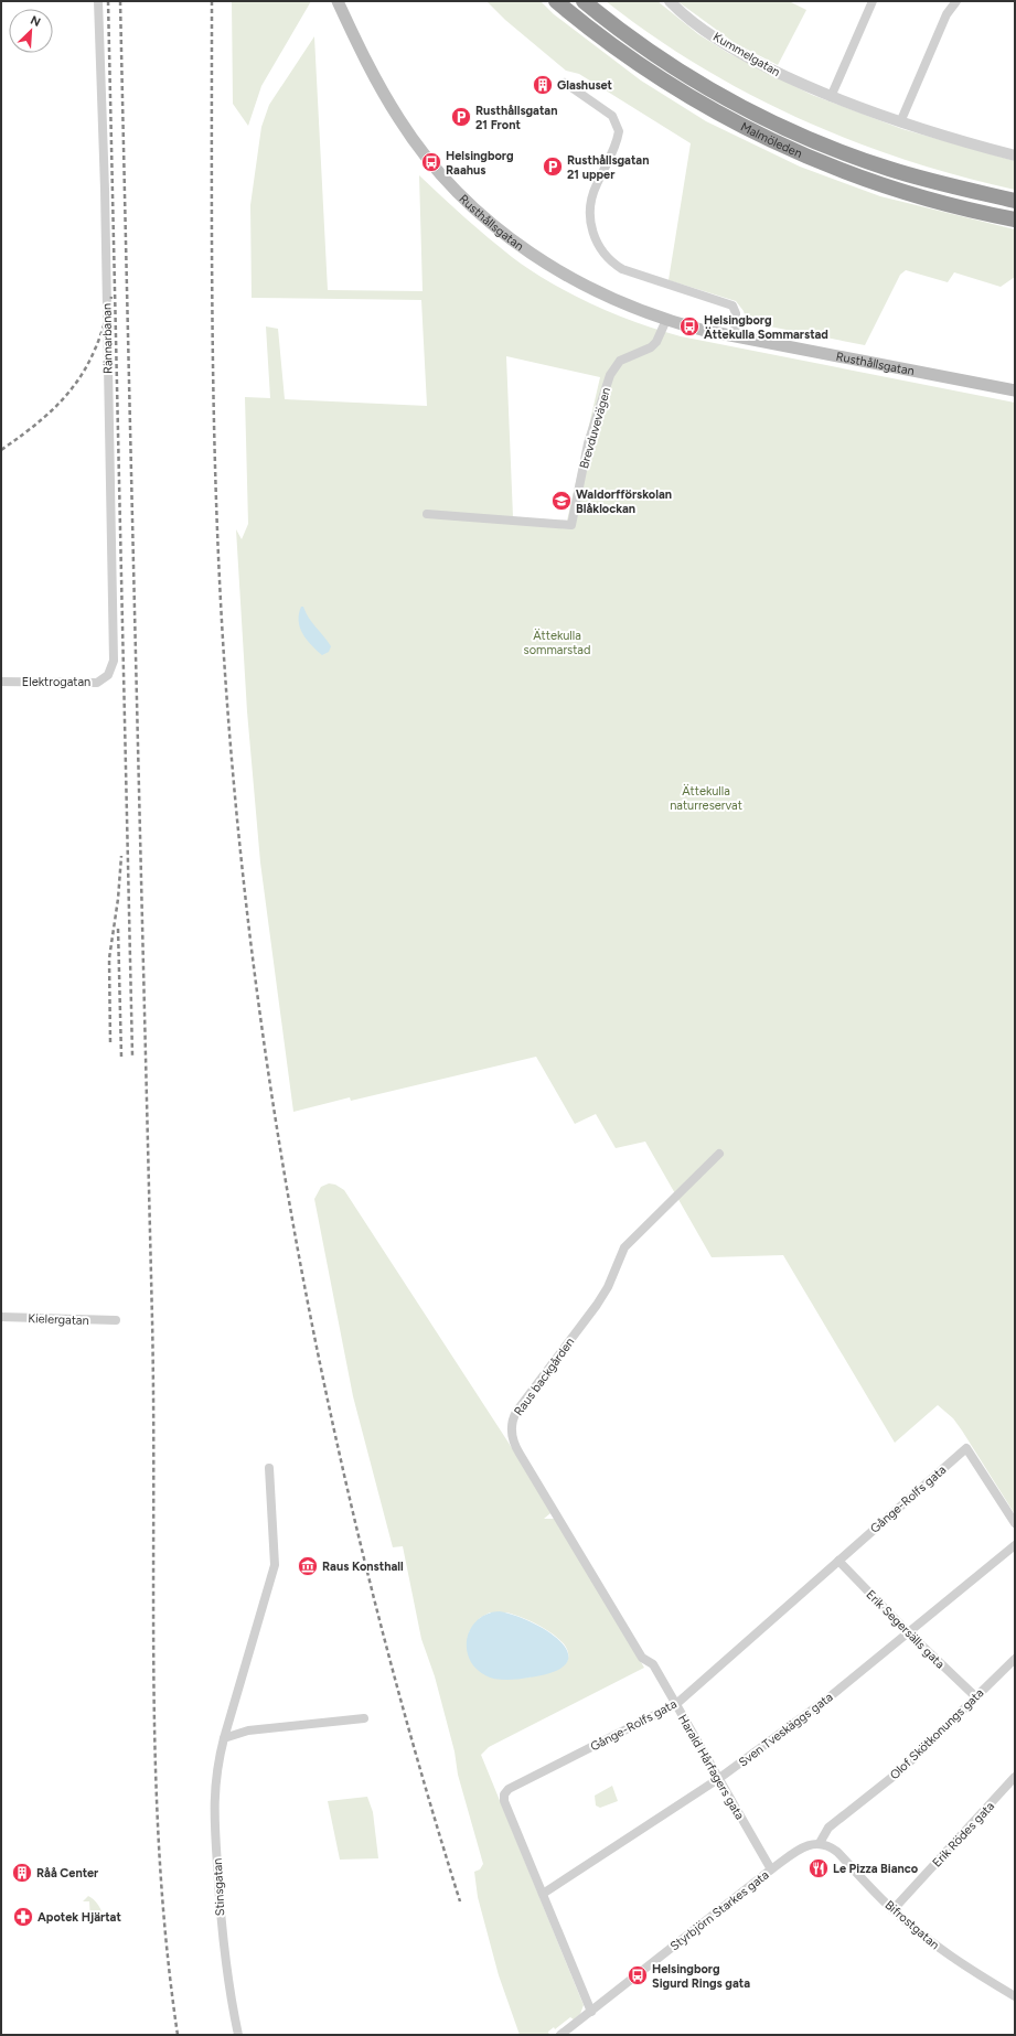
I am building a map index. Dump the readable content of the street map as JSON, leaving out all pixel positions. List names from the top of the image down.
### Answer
{
  "streets": {
    "highway": ["Malmöleden"],
    "main road": ["Rusthållsgatan"],
    "street": [
      "Kummelgatan",
      "Rännarbanan",
      "Brevduvevägen",
      "Elektrogatan",
      "Kielergatan",
      "Raus backgården",
      "Gånge-Rolfs gata",
      "Erik Segersälls gata",
      "Sven Tveskäggs gata",
      "Olof Skötkonungs gata",
      "Harald Hårfagers gata",
      "Erik Rödes gata",
      "Stinsgatan",
      "Styrbjörn Starkes gata",
      "Bifrostgatan"
    ]
  },
  "crossings": [
    ["Rusthållsgatan", "Brevduvevägen"],
    ["Rännarbanan", "Elektrogatan"],
    ["Raus backgården", "Harald Hårfagers gata"],
    ["Gånge-Rolfs gata", "Erik Segersälls gata"],
    ["Gånge-Rolfs gata", "Sven Tveskäggs gata"],
    ["Gånge-Rolfs gata", "Harald Hårfagers gata"],
    ["Gånge-Rolfs gata", "Styrbjörn Starkes gata"],
    ["Erik Segersälls gata", "Sven Tveskäggs gata"],
    ["Erik Segersälls gata", "Olof Skötkonungs gata"],
    ["Sven Tveskäggs gata", "Harald Hårfagers gata"],
    ["Olof Skötkonungs gata", "Styrbjörn Starkes gata"],
    ["Olof Skötkonungs gata", "Bifrostgatan"],
    ["Harald Hårfagers gata", "Styrbjörn Starkes gata"],
    ["Erik Rödes gata", "Bifrostgatan"],
    ["Styrbjörn Starkes gata", "Bifrostgatan"]
  ],
  "parks": ["Ättekulla sommarstad", "Ättekulla naturreservat"],
  "places": {
    "building": ["Glashuset", "Råå Center"],
    "parking": ["Rusthållsgatan 21 Front", "Rusthållsgatan 21 upper"],
    "bus stop": ["Helsingborg Raahus", "Helsingborg Ättekulla Sommarstad", "Helsingborg Sigurd Rings gata"],
    "school or university": ["Waldorfförskolan Blåklockan"],
    "museum": ["Raus Konsthall"],
    "restaurant": ["Le Pizza Bianco"],
    "pharmacy": ["Apotek Hjärtat"]
  },
  "north": "top right"
}
